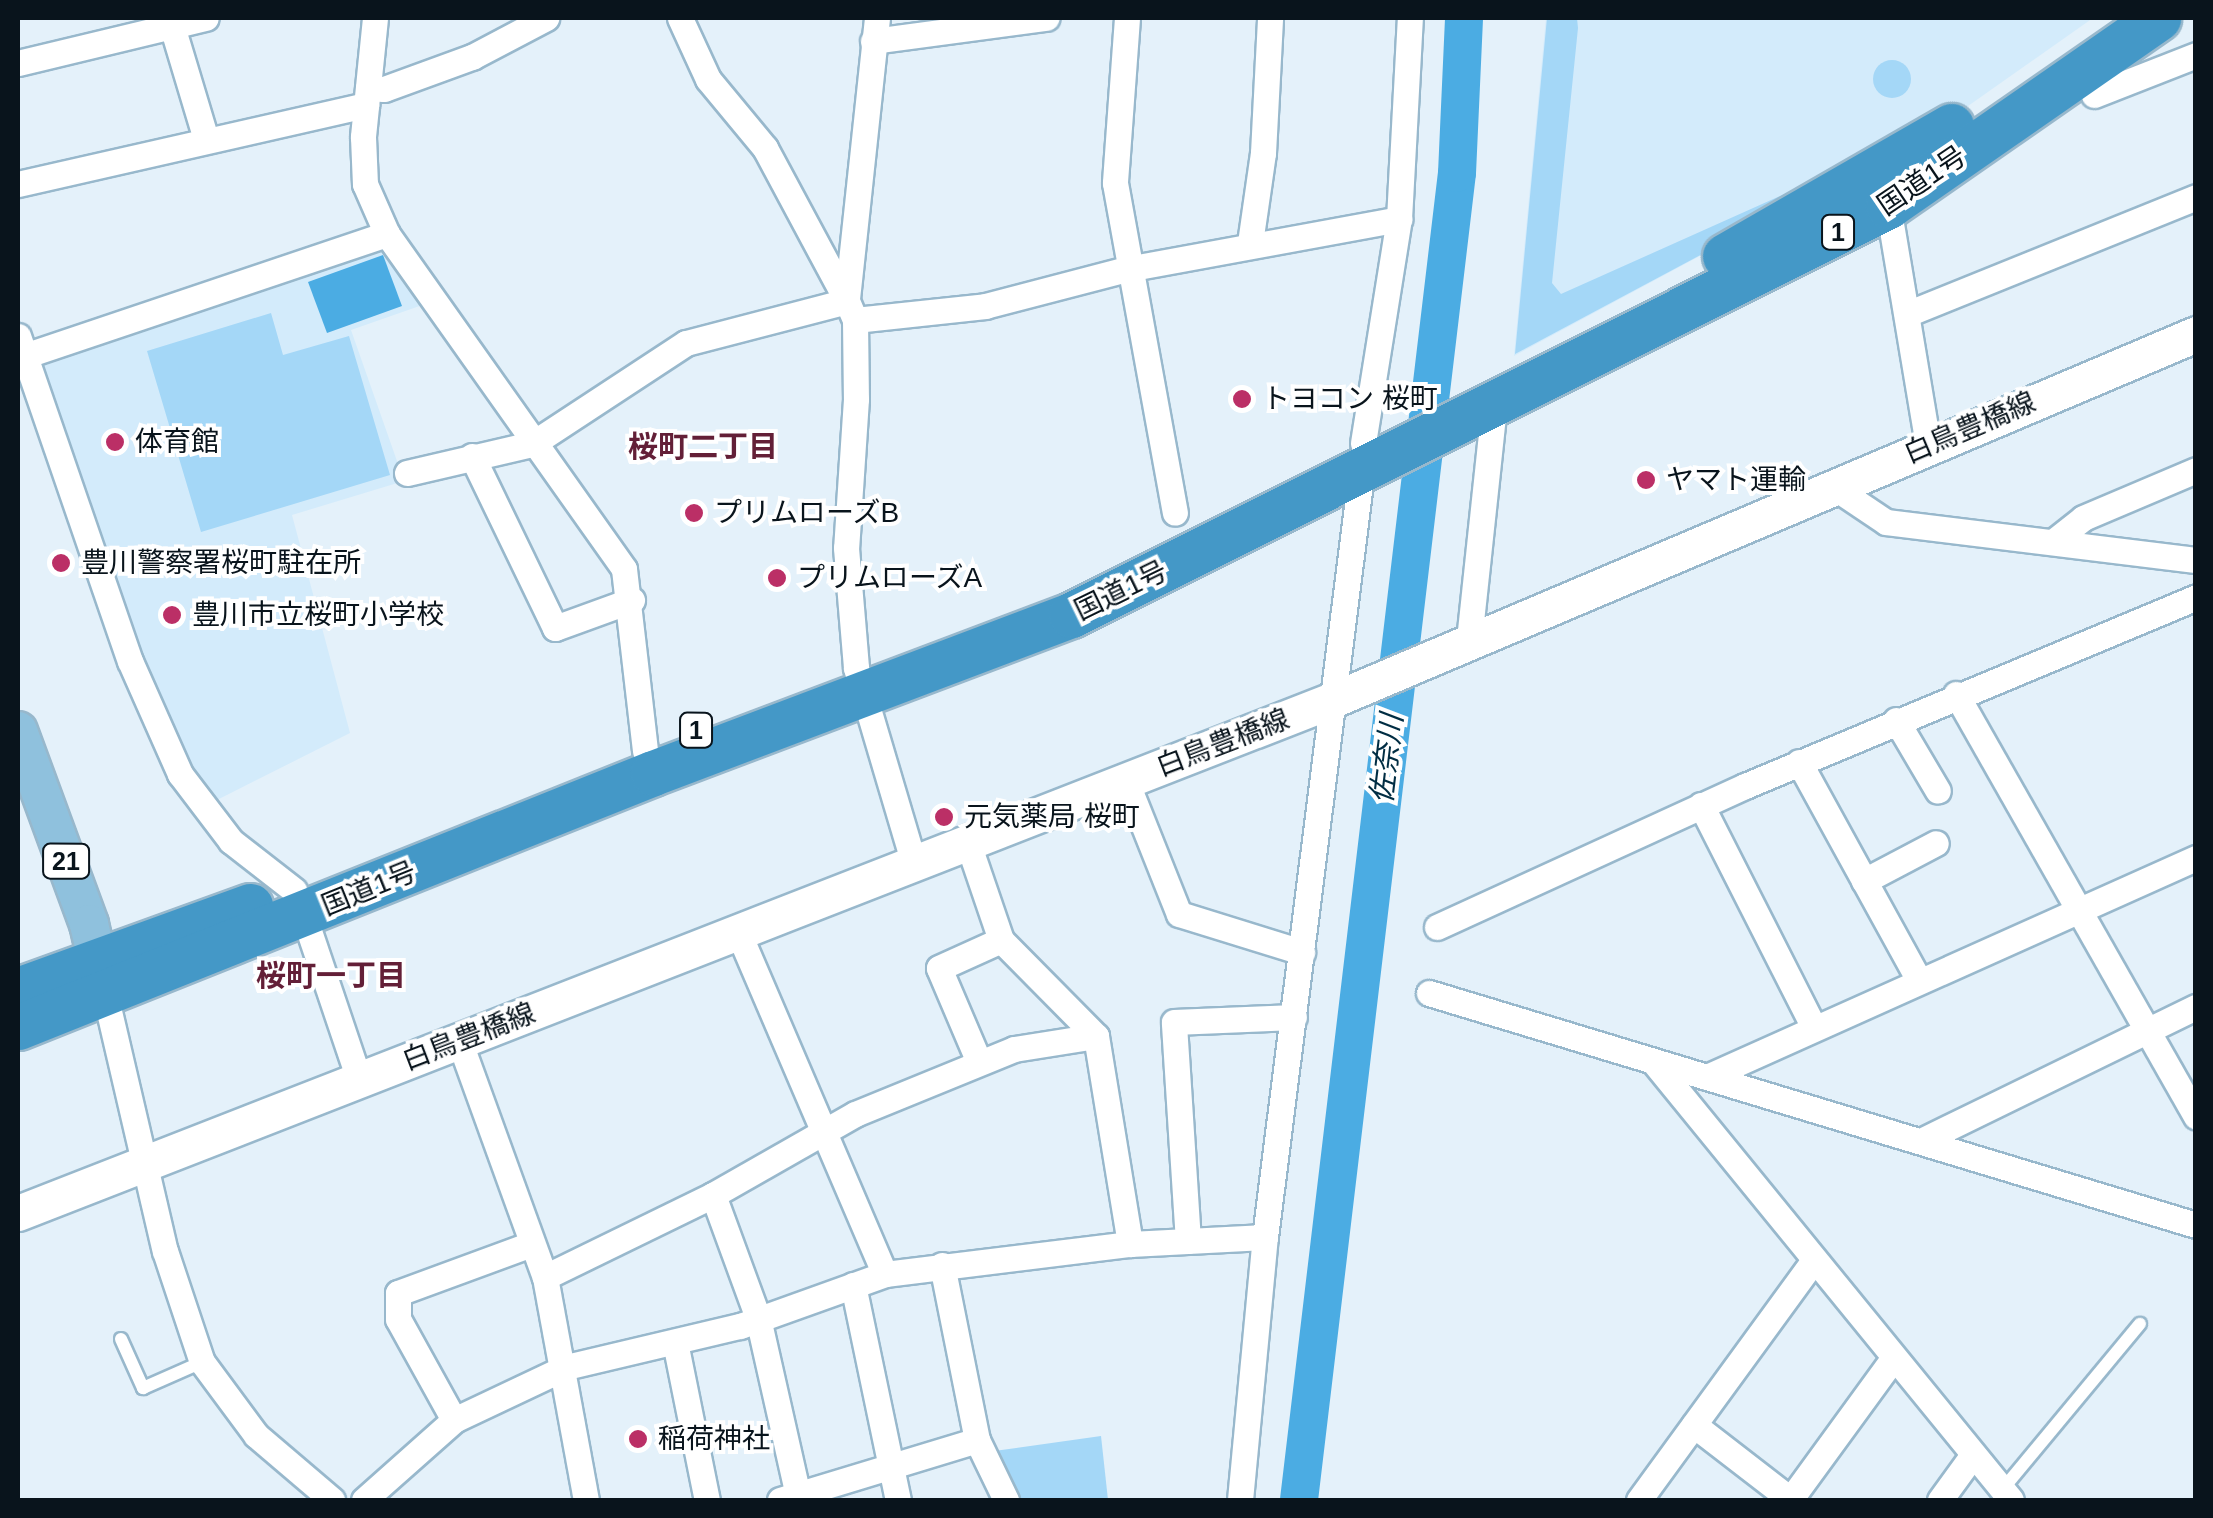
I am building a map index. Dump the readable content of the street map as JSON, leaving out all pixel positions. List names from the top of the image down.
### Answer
{
  "streets": {
    "highway": ["国道1号", "1"],
    "main road": ["白鳥豊橋線", "21"]
  },
  "crossings": [
    ["国道1号", "21"]
  ],
  "districts": ["桜町二丁目", "桜町一丁目"],
  "water": ["佐奈川"],
  "places": [
    "トヨコン 桜町",
    "体育館",
    "ヤマト運輸",
    "プリムローズB",
    "豊川警察署桜町駐在所",
    "プリムローズA",
    "豊川市立桜町小学校",
    "元気薬局 桜町",
    "稲荷神社"
  ]
}
